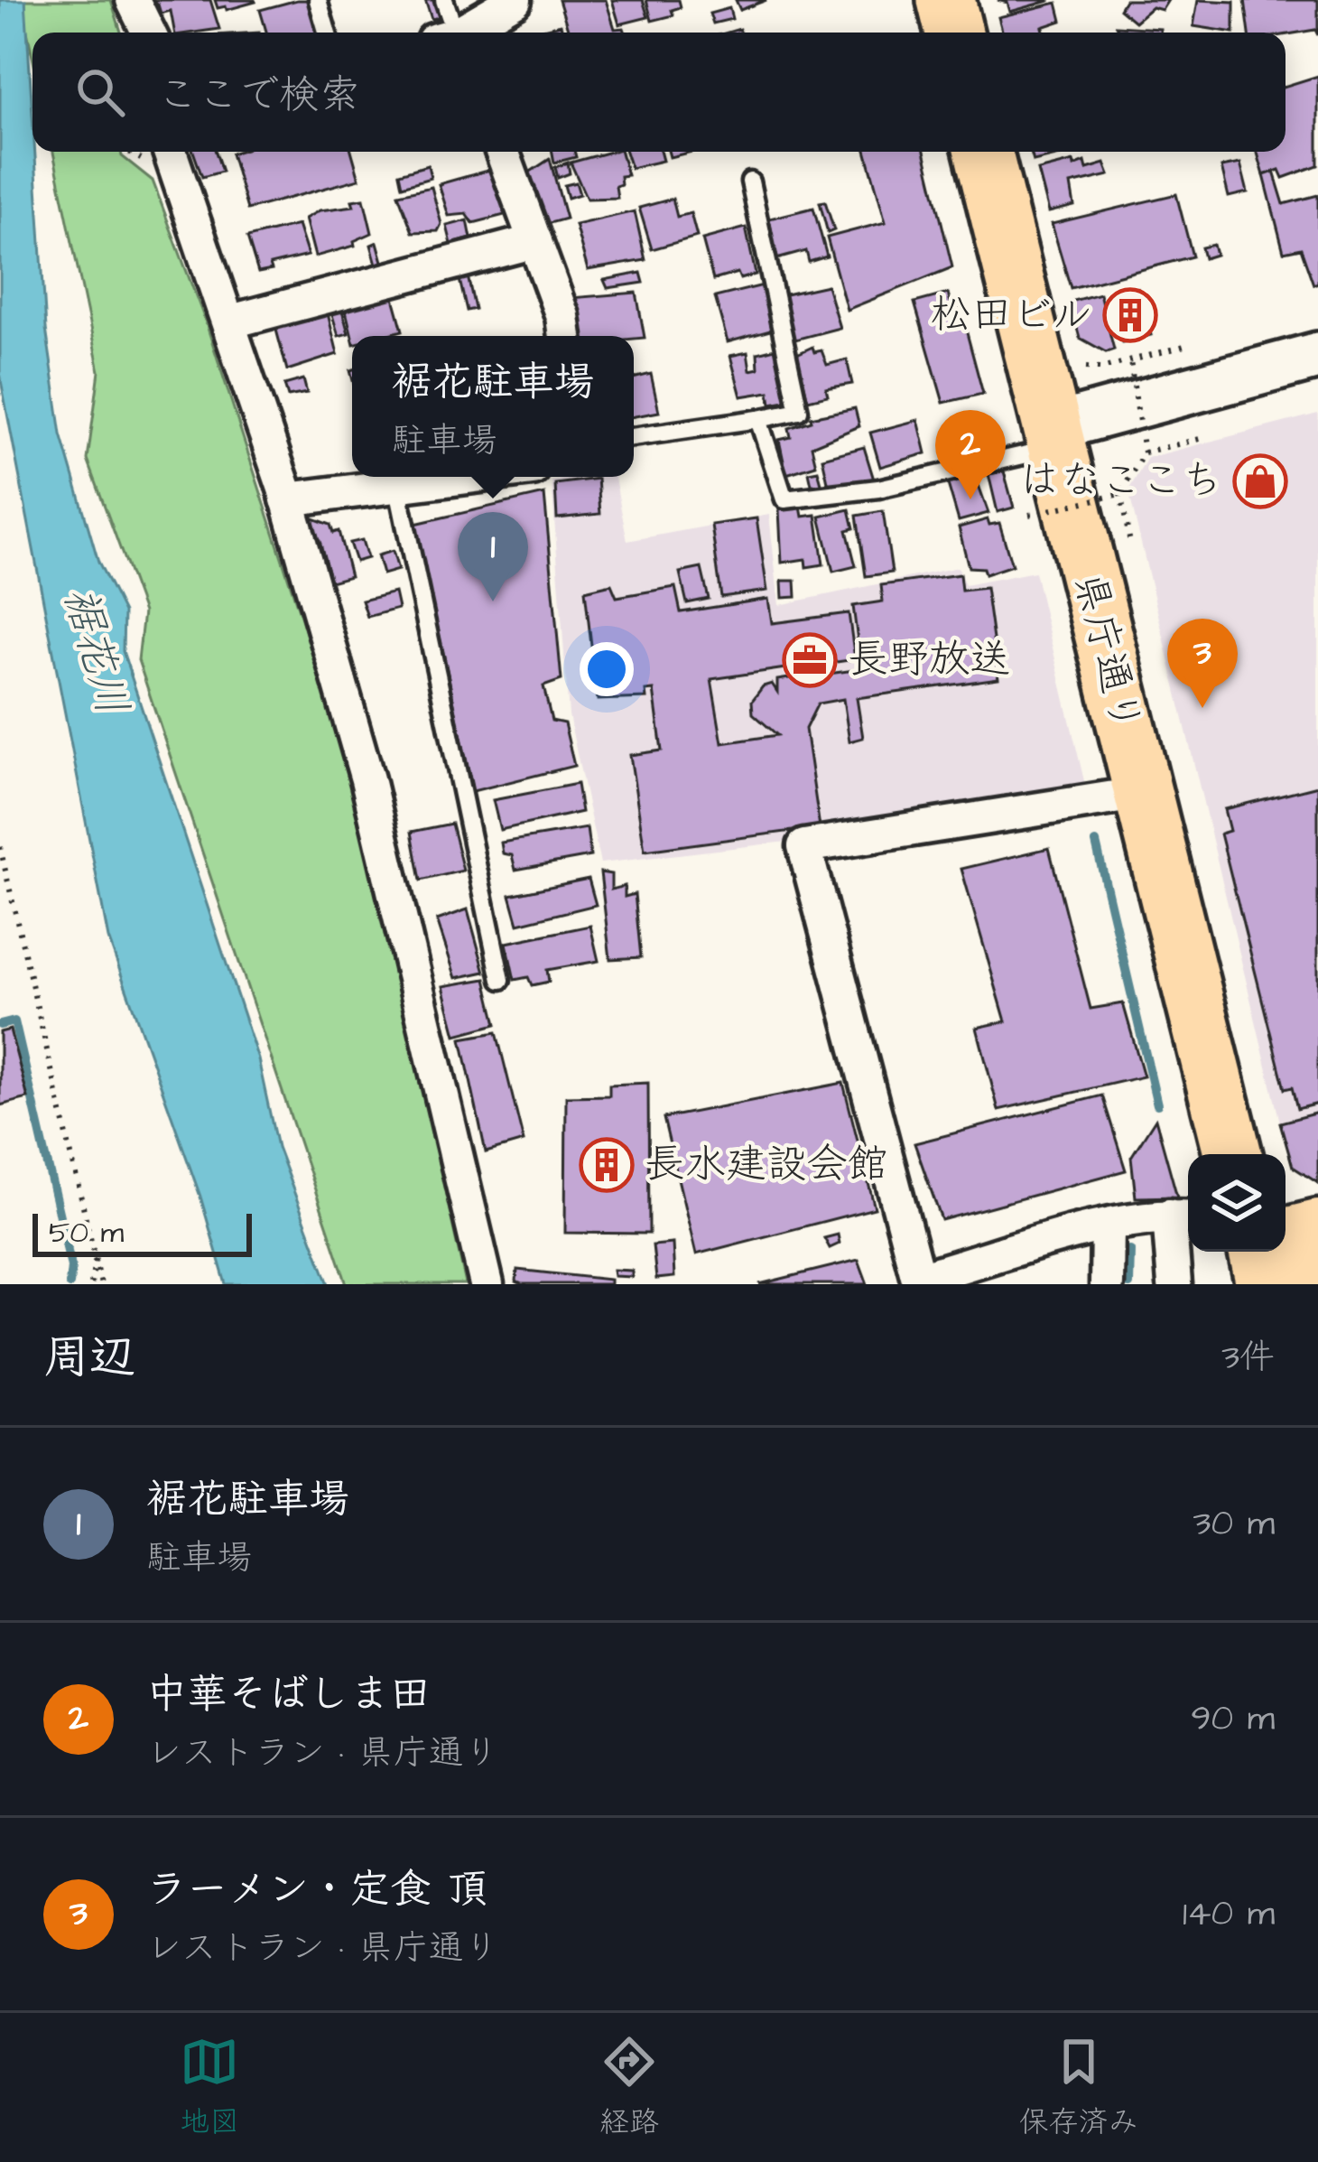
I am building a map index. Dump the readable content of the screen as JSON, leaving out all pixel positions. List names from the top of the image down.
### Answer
{
  "streets": {
    "highway": ["県庁通り"]
  },
  "water": ["裾花川"],
  "places": {
    "building": ["松田ビル", "長水建設会館"],
    "shop": ["はなここち"],
    "office": ["長野放送"]
  },
  "scale_bar": "50 m",
  "page": {
    "search": "ここで検索",
    "popup": ["裾花駐車場", "駐車場"],
    "pins": ["2", "1", "3"],
    "scale": "50 m",
    "heading": ["周辺", "3件"],
    "list": [
      {
        "mark": "1",
        "name": "裾花駐車場",
        "note": "駐車場",
        "value": "30 m"
      },
      {
        "mark": "2",
        "name": "中華そばしま田",
        "note": "レストラン · 県庁通り",
        "value": "90 m"
      },
      {
        "mark": "3",
        "name": "ラーメン・定食 頂",
        "note": "レストラン · 県庁通り",
        "value": "140 m"
      }
    ],
    "nav": ["地図", "経路", "保存済み"]
  }
}
